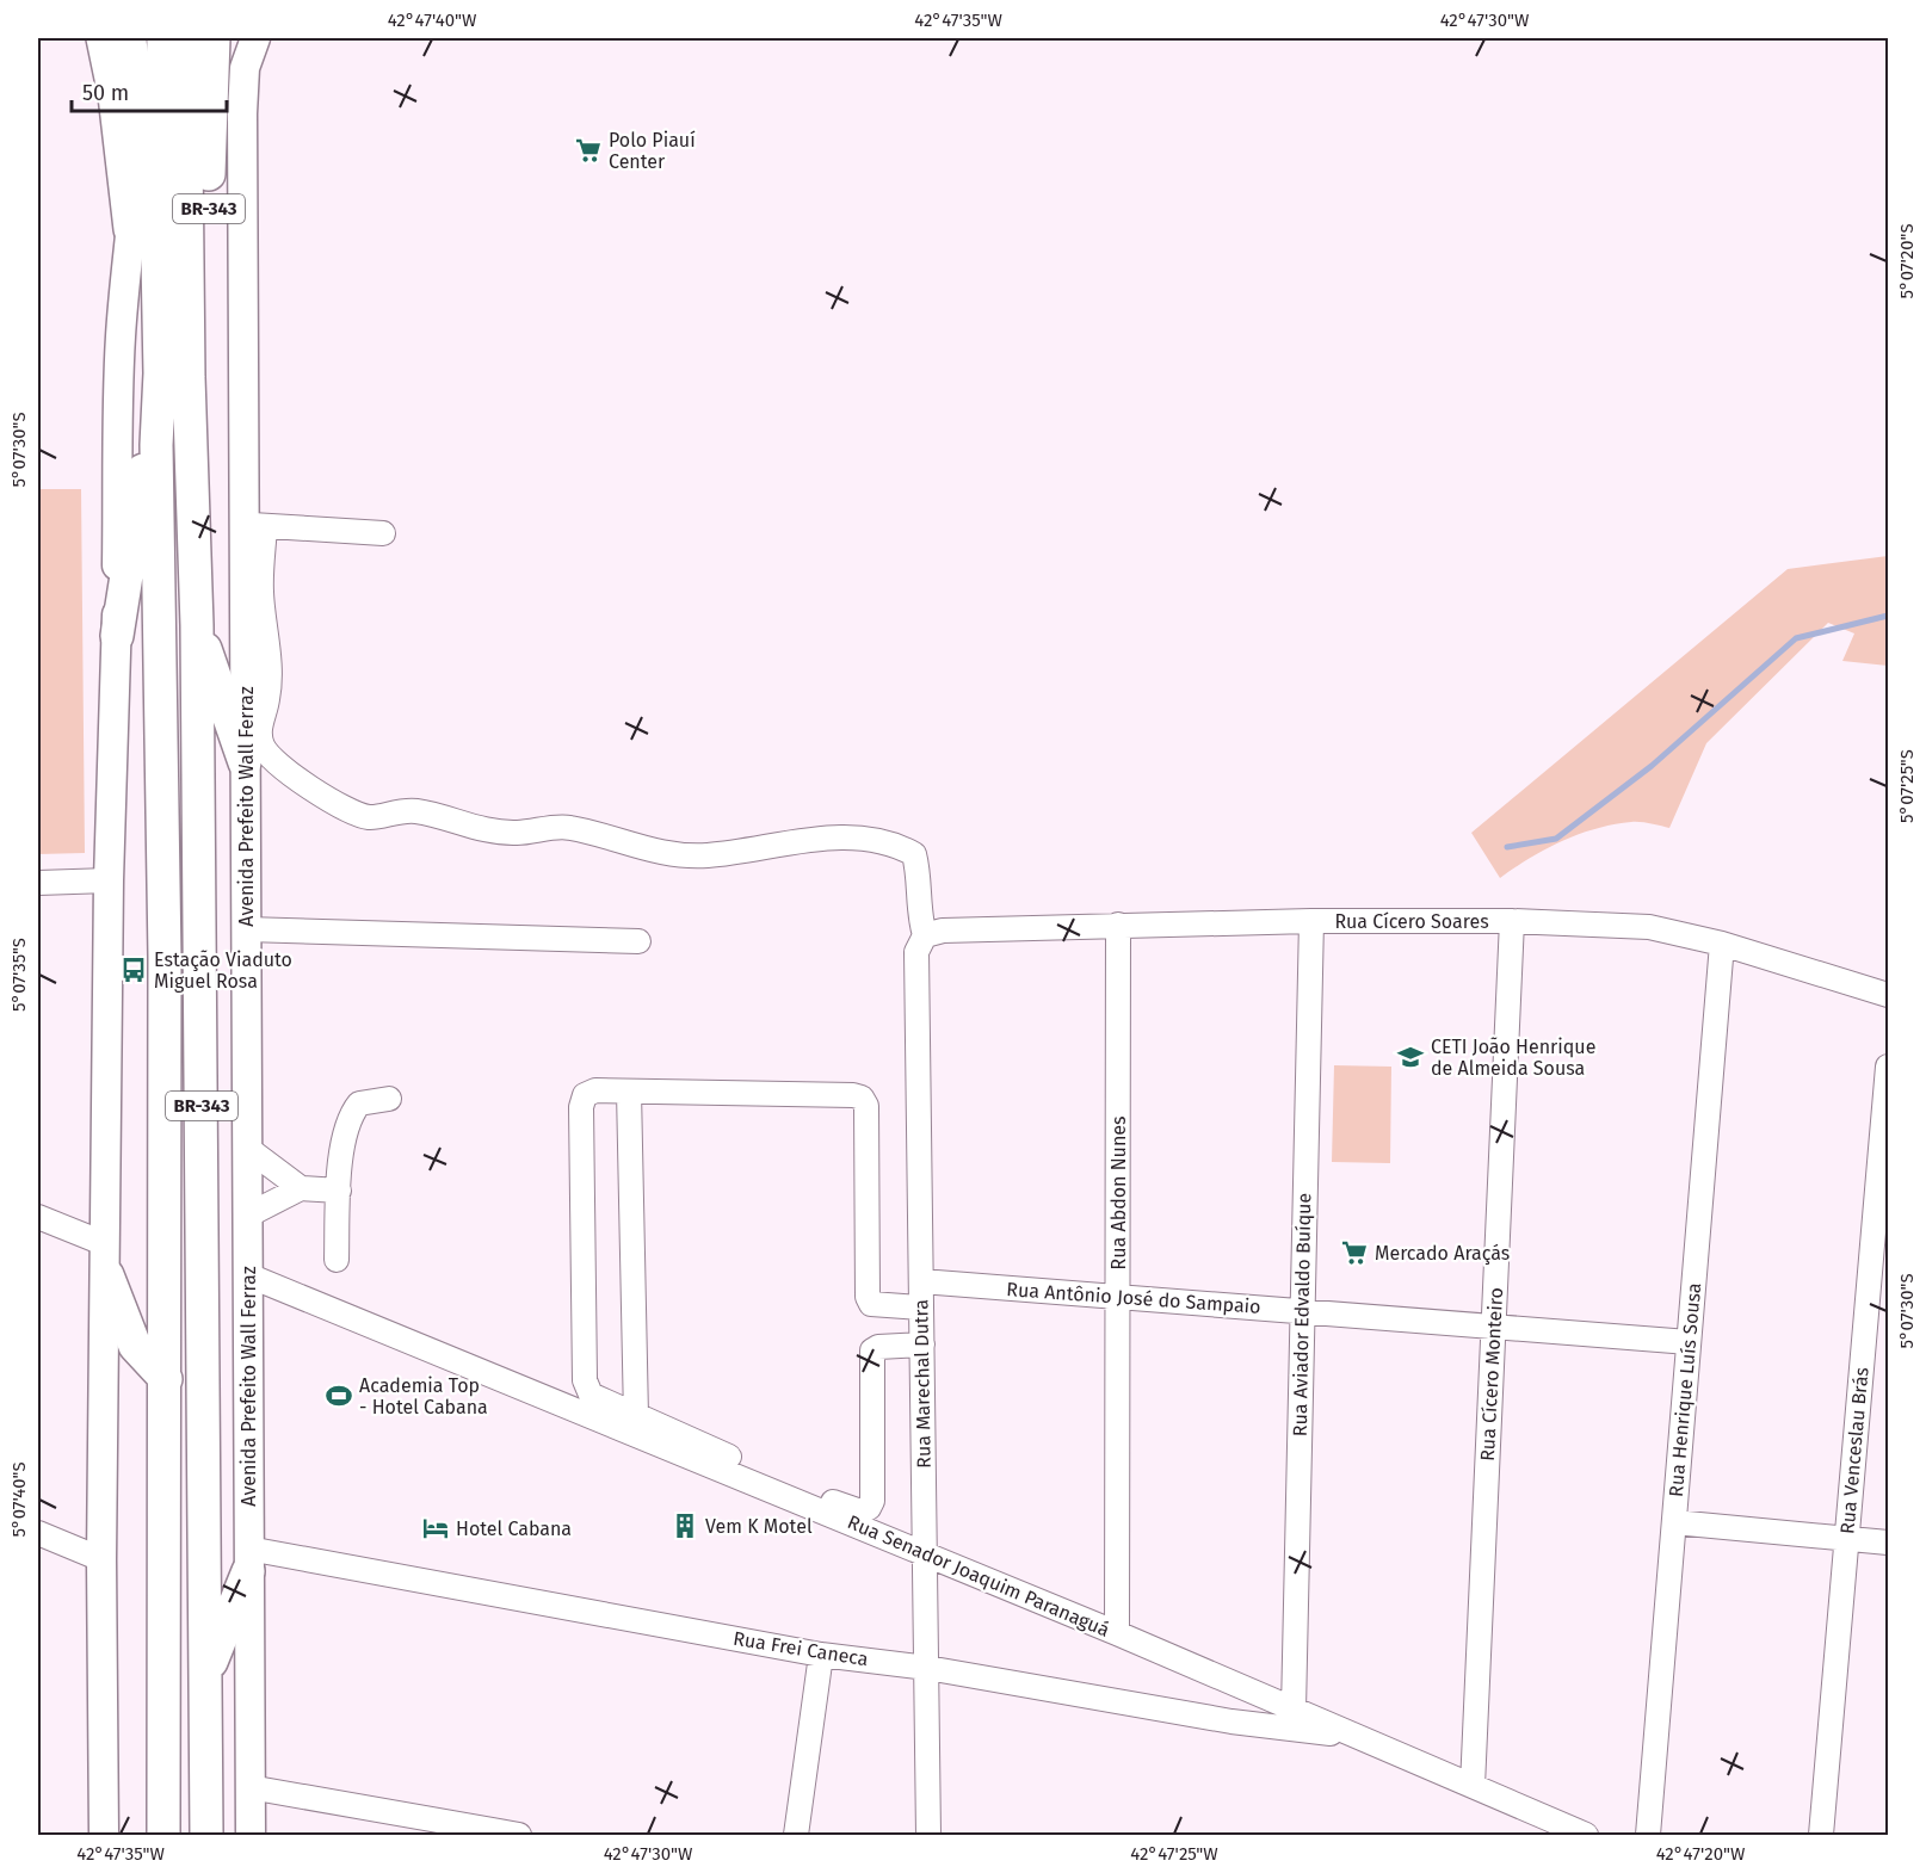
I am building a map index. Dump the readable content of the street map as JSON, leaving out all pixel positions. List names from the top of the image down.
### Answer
{
  "streets": {
    "highway": ["BR-343"],
    "main road": ["Avenida Prefeito Wall Ferraz"],
    "street": [
      "Rua Cícero Soares",
      "Rua Abdon Nunes",
      "Rua Antônio José do Sampaio",
      "Rua Aviador Edvaldo Buíque",
      "Rua Cícero Monteiro",
      "Rua Marechal Dutra",
      "Rua Henrique Luís Sousa",
      "Rua Venceslau Brás",
      "Rua Senador Joaquim Paranaguá",
      "Rua Frei Caneca"
    ]
  },
  "crossings": [
    ["Avenida Prefeito Wall Ferraz", "Rua Senador Joaquim Paranaguá"],
    ["Avenida Prefeito Wall Ferraz", "Rua Frei Caneca"],
    ["Rua Cícero Soares", "Rua Abdon Nunes"],
    ["Rua Cícero Soares", "Rua Aviador Edvaldo Buíque"],
    ["Rua Cícero Soares", "Rua Cícero Monteiro"],
    ["Rua Cícero Soares", "Rua Marechal Dutra"],
    ["Rua Cícero Soares", "Rua Henrique Luís Sousa"],
    ["Rua Abdon Nunes", "Rua Antônio José do Sampaio"],
    ["Rua Abdon Nunes", "Rua Senador Joaquim Paranaguá"],
    ["Rua Antônio José do Sampaio", "Rua Aviador Edvaldo Buíque"],
    ["Rua Antônio José do Sampaio", "Rua Cícero Monteiro"],
    ["Rua Antônio José do Sampaio", "Rua Marechal Dutra"],
    ["Rua Antônio José do Sampaio", "Rua Henrique Luís Sousa"],
    ["Rua Aviador Edvaldo Buíque", "Rua Senador Joaquim Paranaguá"],
    ["Rua Cícero Monteiro", "Rua Senador Joaquim Paranaguá"],
    ["Rua Marechal Dutra", "Rua Senador Joaquim Paranaguá"],
    ["Rua Marechal Dutra", "Rua Frei Caneca"],
    ["Rua Senador Joaquim Paranaguá", "Rua Frei Caneca"]
  ],
  "places": {
    "supermarket": ["Polo Piauí Center", "Mercado Araçás"],
    "bus stop": ["Estação Viaduto Miguel Rosa"],
    "school or university": ["CETI João Henrique de Almeida Sousa"],
    "sports": ["Academia Top - Hotel Cabana"],
    "building": ["Vem K Motel"],
    "hotel": ["Hotel Cabana"]
  },
  "scale_bar": "50 m",
  "coordinates": [
    "42°47'40\"W",
    "42°47'35\"W",
    "42°47'30\"W",
    "5°07'20\"S",
    "5°07'30\"S",
    "5°07'25\"S",
    "5°07'35\"S",
    "5°07'40\"S",
    "42°47'25\"W",
    "42°47'20\"W"
  ]
}
